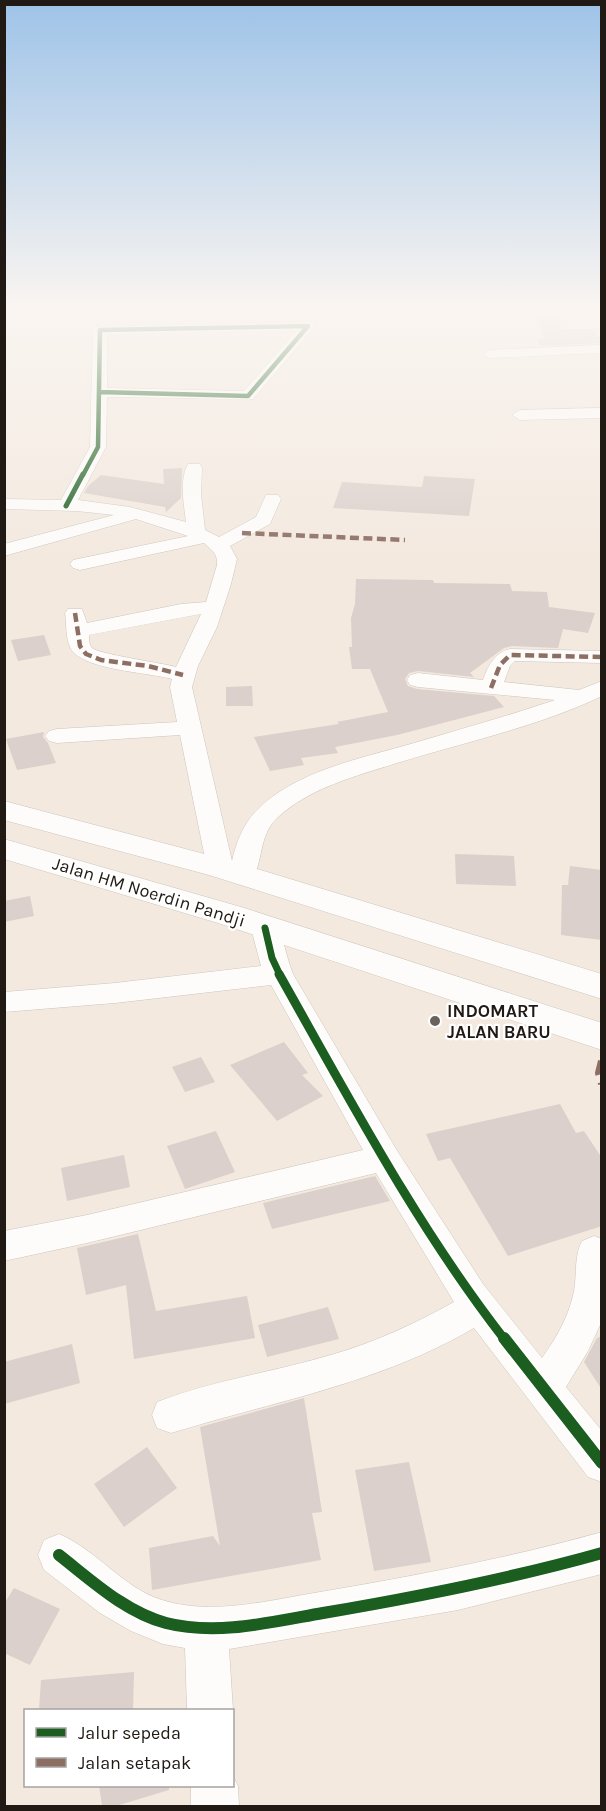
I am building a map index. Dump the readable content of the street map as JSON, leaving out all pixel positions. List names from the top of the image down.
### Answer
{
  "streets": {
    "main road": ["Jalan HM Noerdin Pandji"]
  },
  "places": ["INDOMART JALAN BARU"],
  "legend": ["Jalur sepeda", "Jalan setapak"]
}
